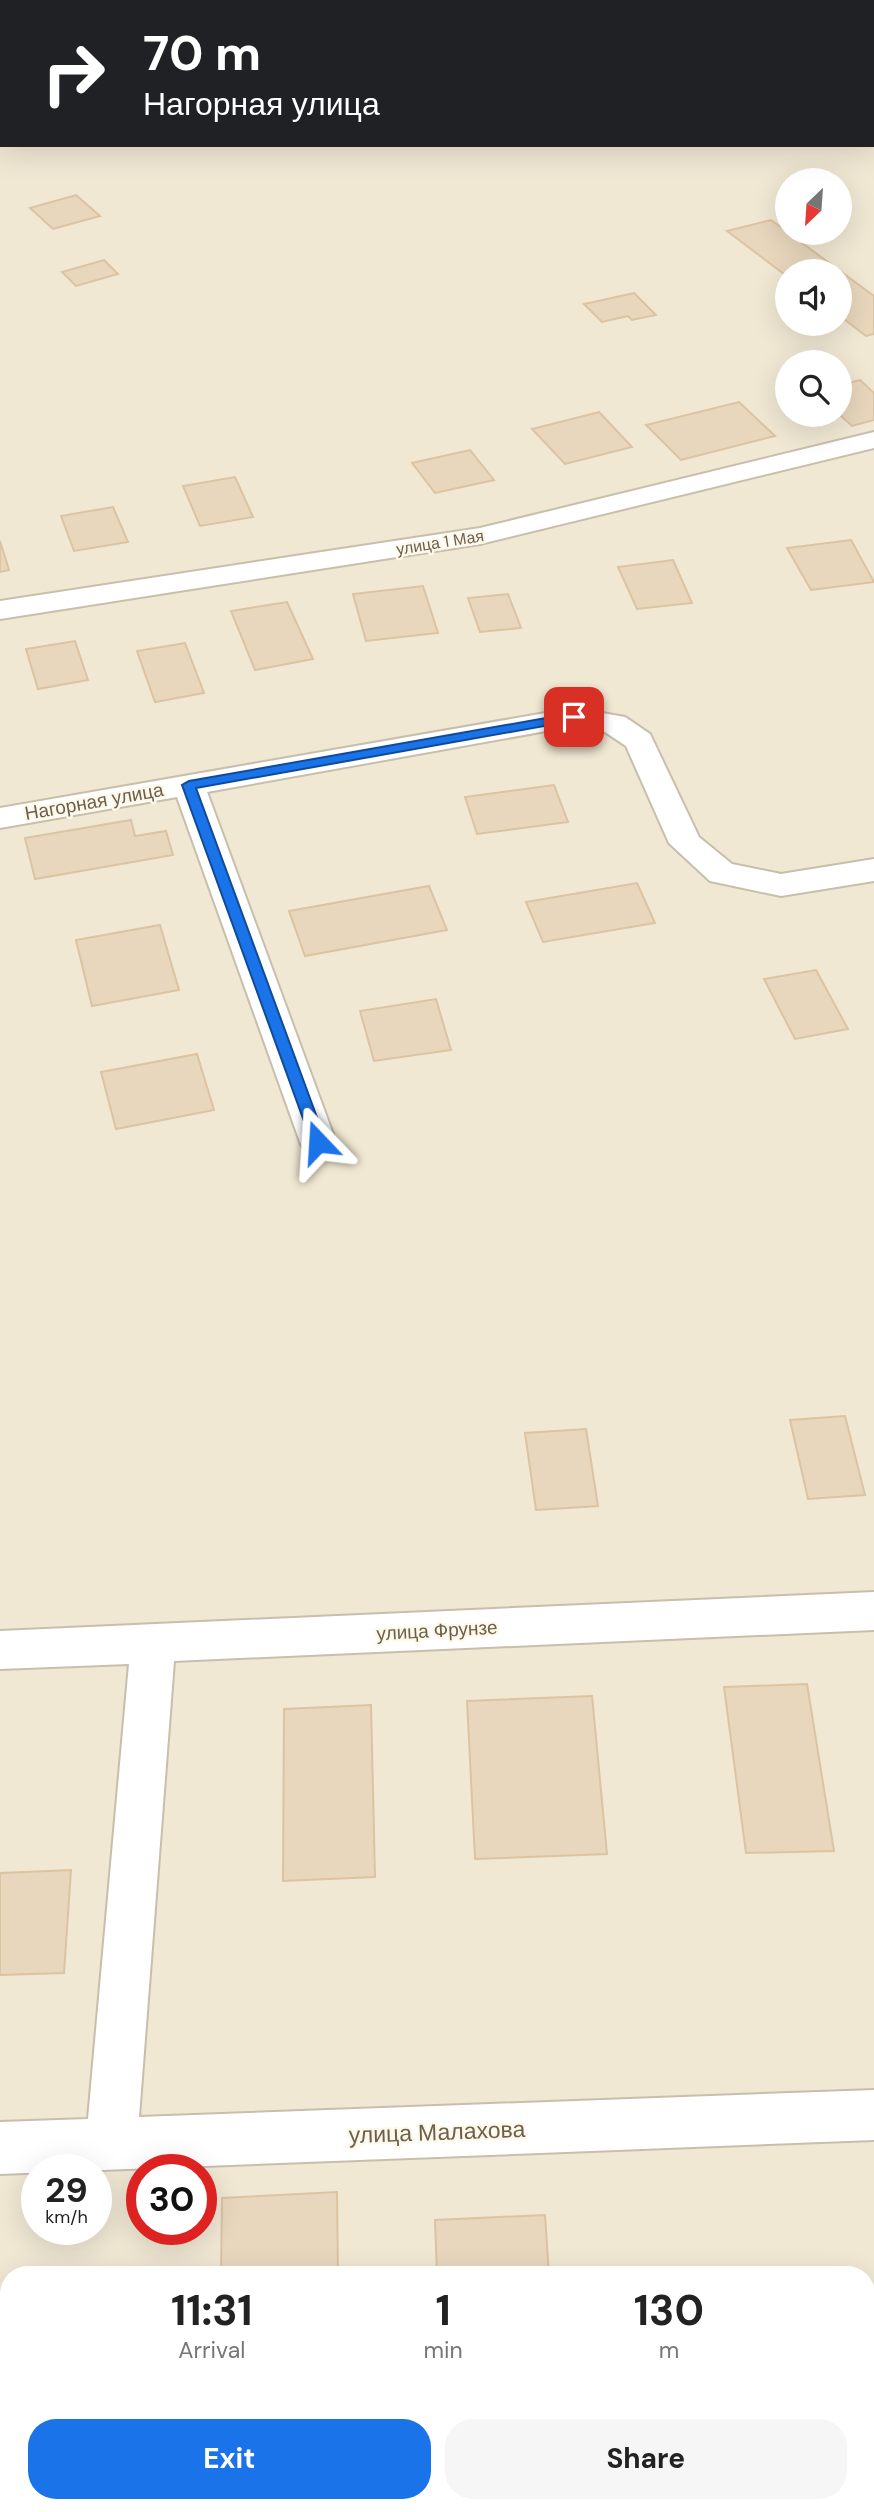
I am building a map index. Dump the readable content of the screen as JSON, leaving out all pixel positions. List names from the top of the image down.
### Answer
{
  "streets": {
    "street": [
      "улица 1 Мая",
      "Нагорная улица",
      "улица Фрунзе",
      "улица Малахова"
    ]
  },
  "north": "bottom left",
  "page": {
    "turn": ["70 m", "Нагорная улица"],
    "speed": "29 km/h",
    "limit": "30",
    "eta": [
      "11:31",
      "Arrival",
      "1",
      "min",
      "130",
      "m"
    ],
    "buttons": ["Exit", "Share"]
  }
}
